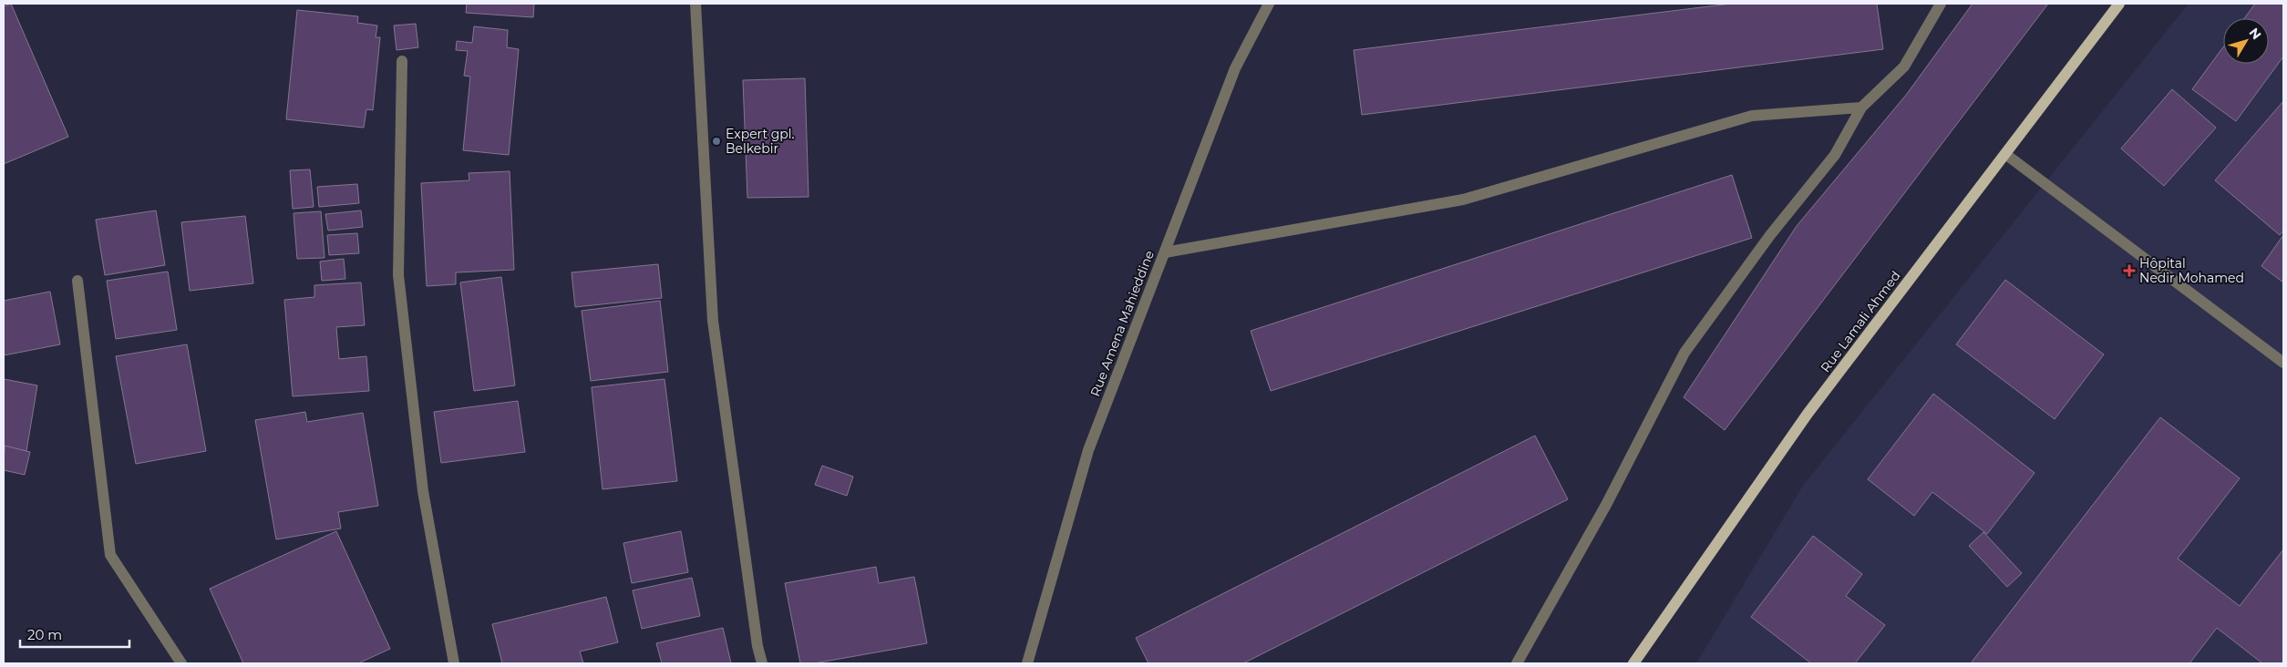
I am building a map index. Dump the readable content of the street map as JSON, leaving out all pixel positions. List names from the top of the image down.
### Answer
{
  "streets": {
    "main road": ["Rue Lamali Ahmed"],
    "street": ["Rue Amena Mahieddine"]
  },
  "places": {
    "other": ["Expert gpl. Belkebir"],
    "health": ["Hôpital Nedir Mohamed"]
  },
  "scale_bar": "20 m",
  "north": "top right"
}
